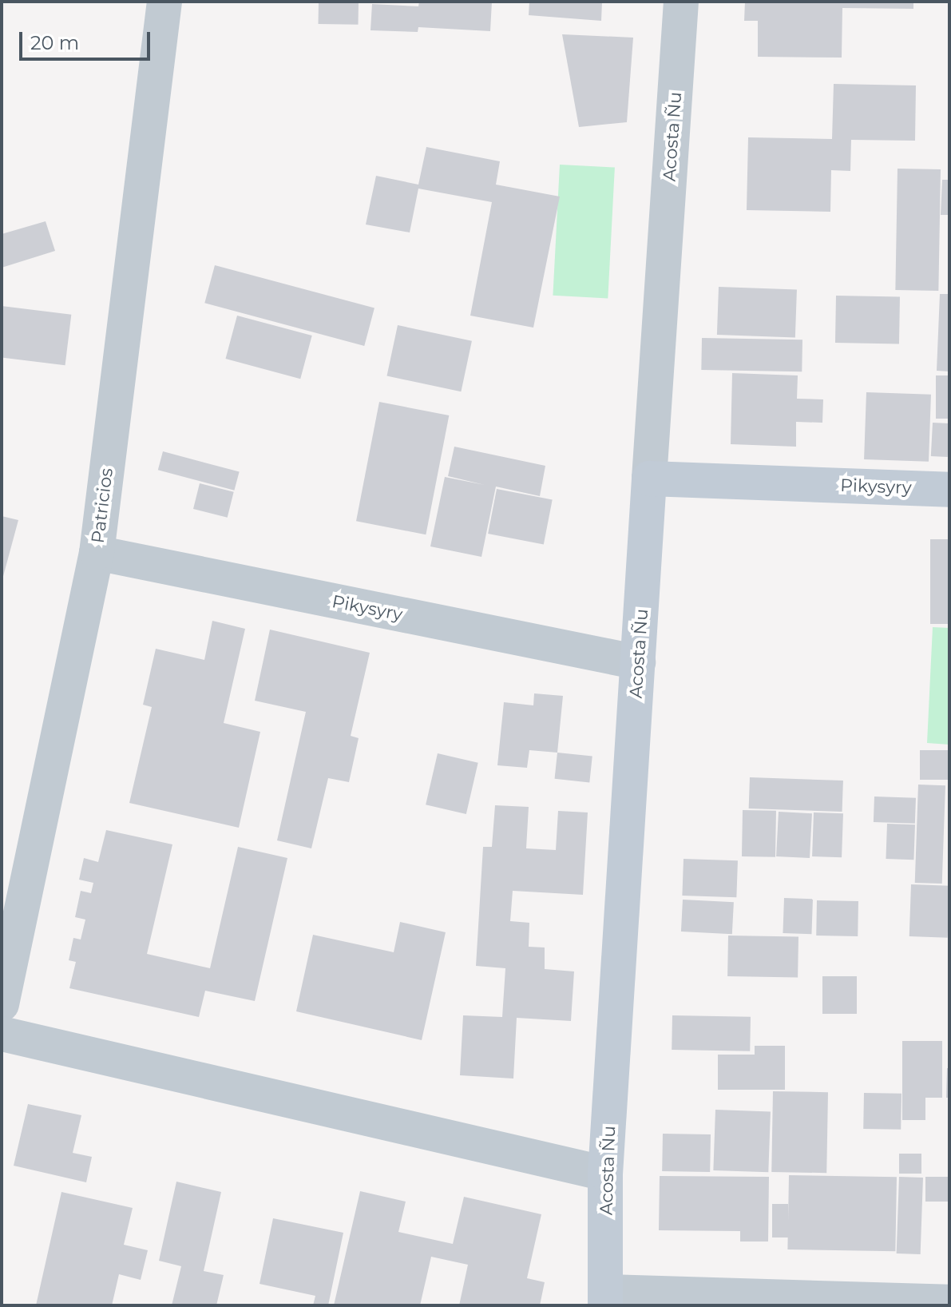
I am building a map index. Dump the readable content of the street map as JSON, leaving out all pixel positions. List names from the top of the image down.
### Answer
{
  "streets": {
    "street": ["Acosta Ñu", "Pikysyry", "Patricios"]
  },
  "crossings": [
    ["Acosta Ñu", "Pikysyry"],
    ["Pikysyry", "Patricios"]
  ],
  "scale_bar": "20 m"
}
